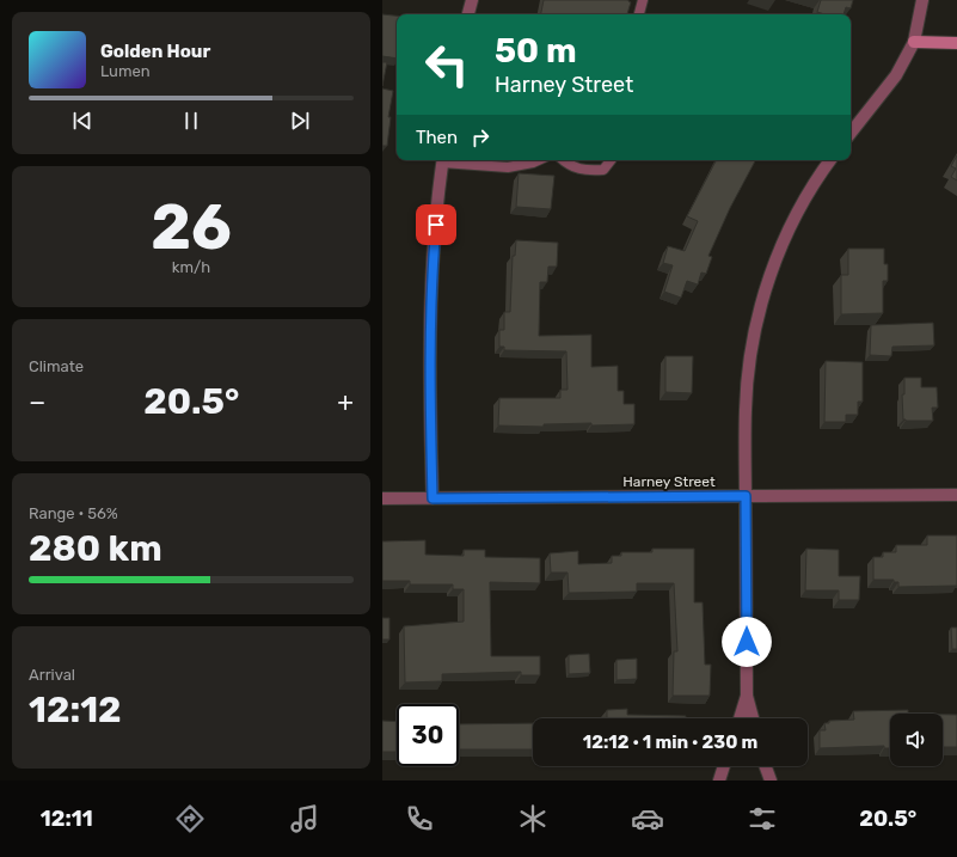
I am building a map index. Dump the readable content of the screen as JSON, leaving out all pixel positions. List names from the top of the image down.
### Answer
{
  "streets": {
    "street": ["Harney Street"]
  },
  "page": {
    "turn": ["50 m", "Harney Street"],
    "song": ["Golden Hour", "Lumen"],
    "then": "Then",
    "tile": [
      ["26", "km/h"],
      "Climate",
      ["Range · 56%", "280 km"],
      ["Arrival", "12:12"]
    ],
    "heat": ["−", "20.5°", "+"],
    "limit": "30",
    "trip": "12:12 · 1 min · 230 m",
    "tabs": ["12:11", "20.5°"]
  }
}
